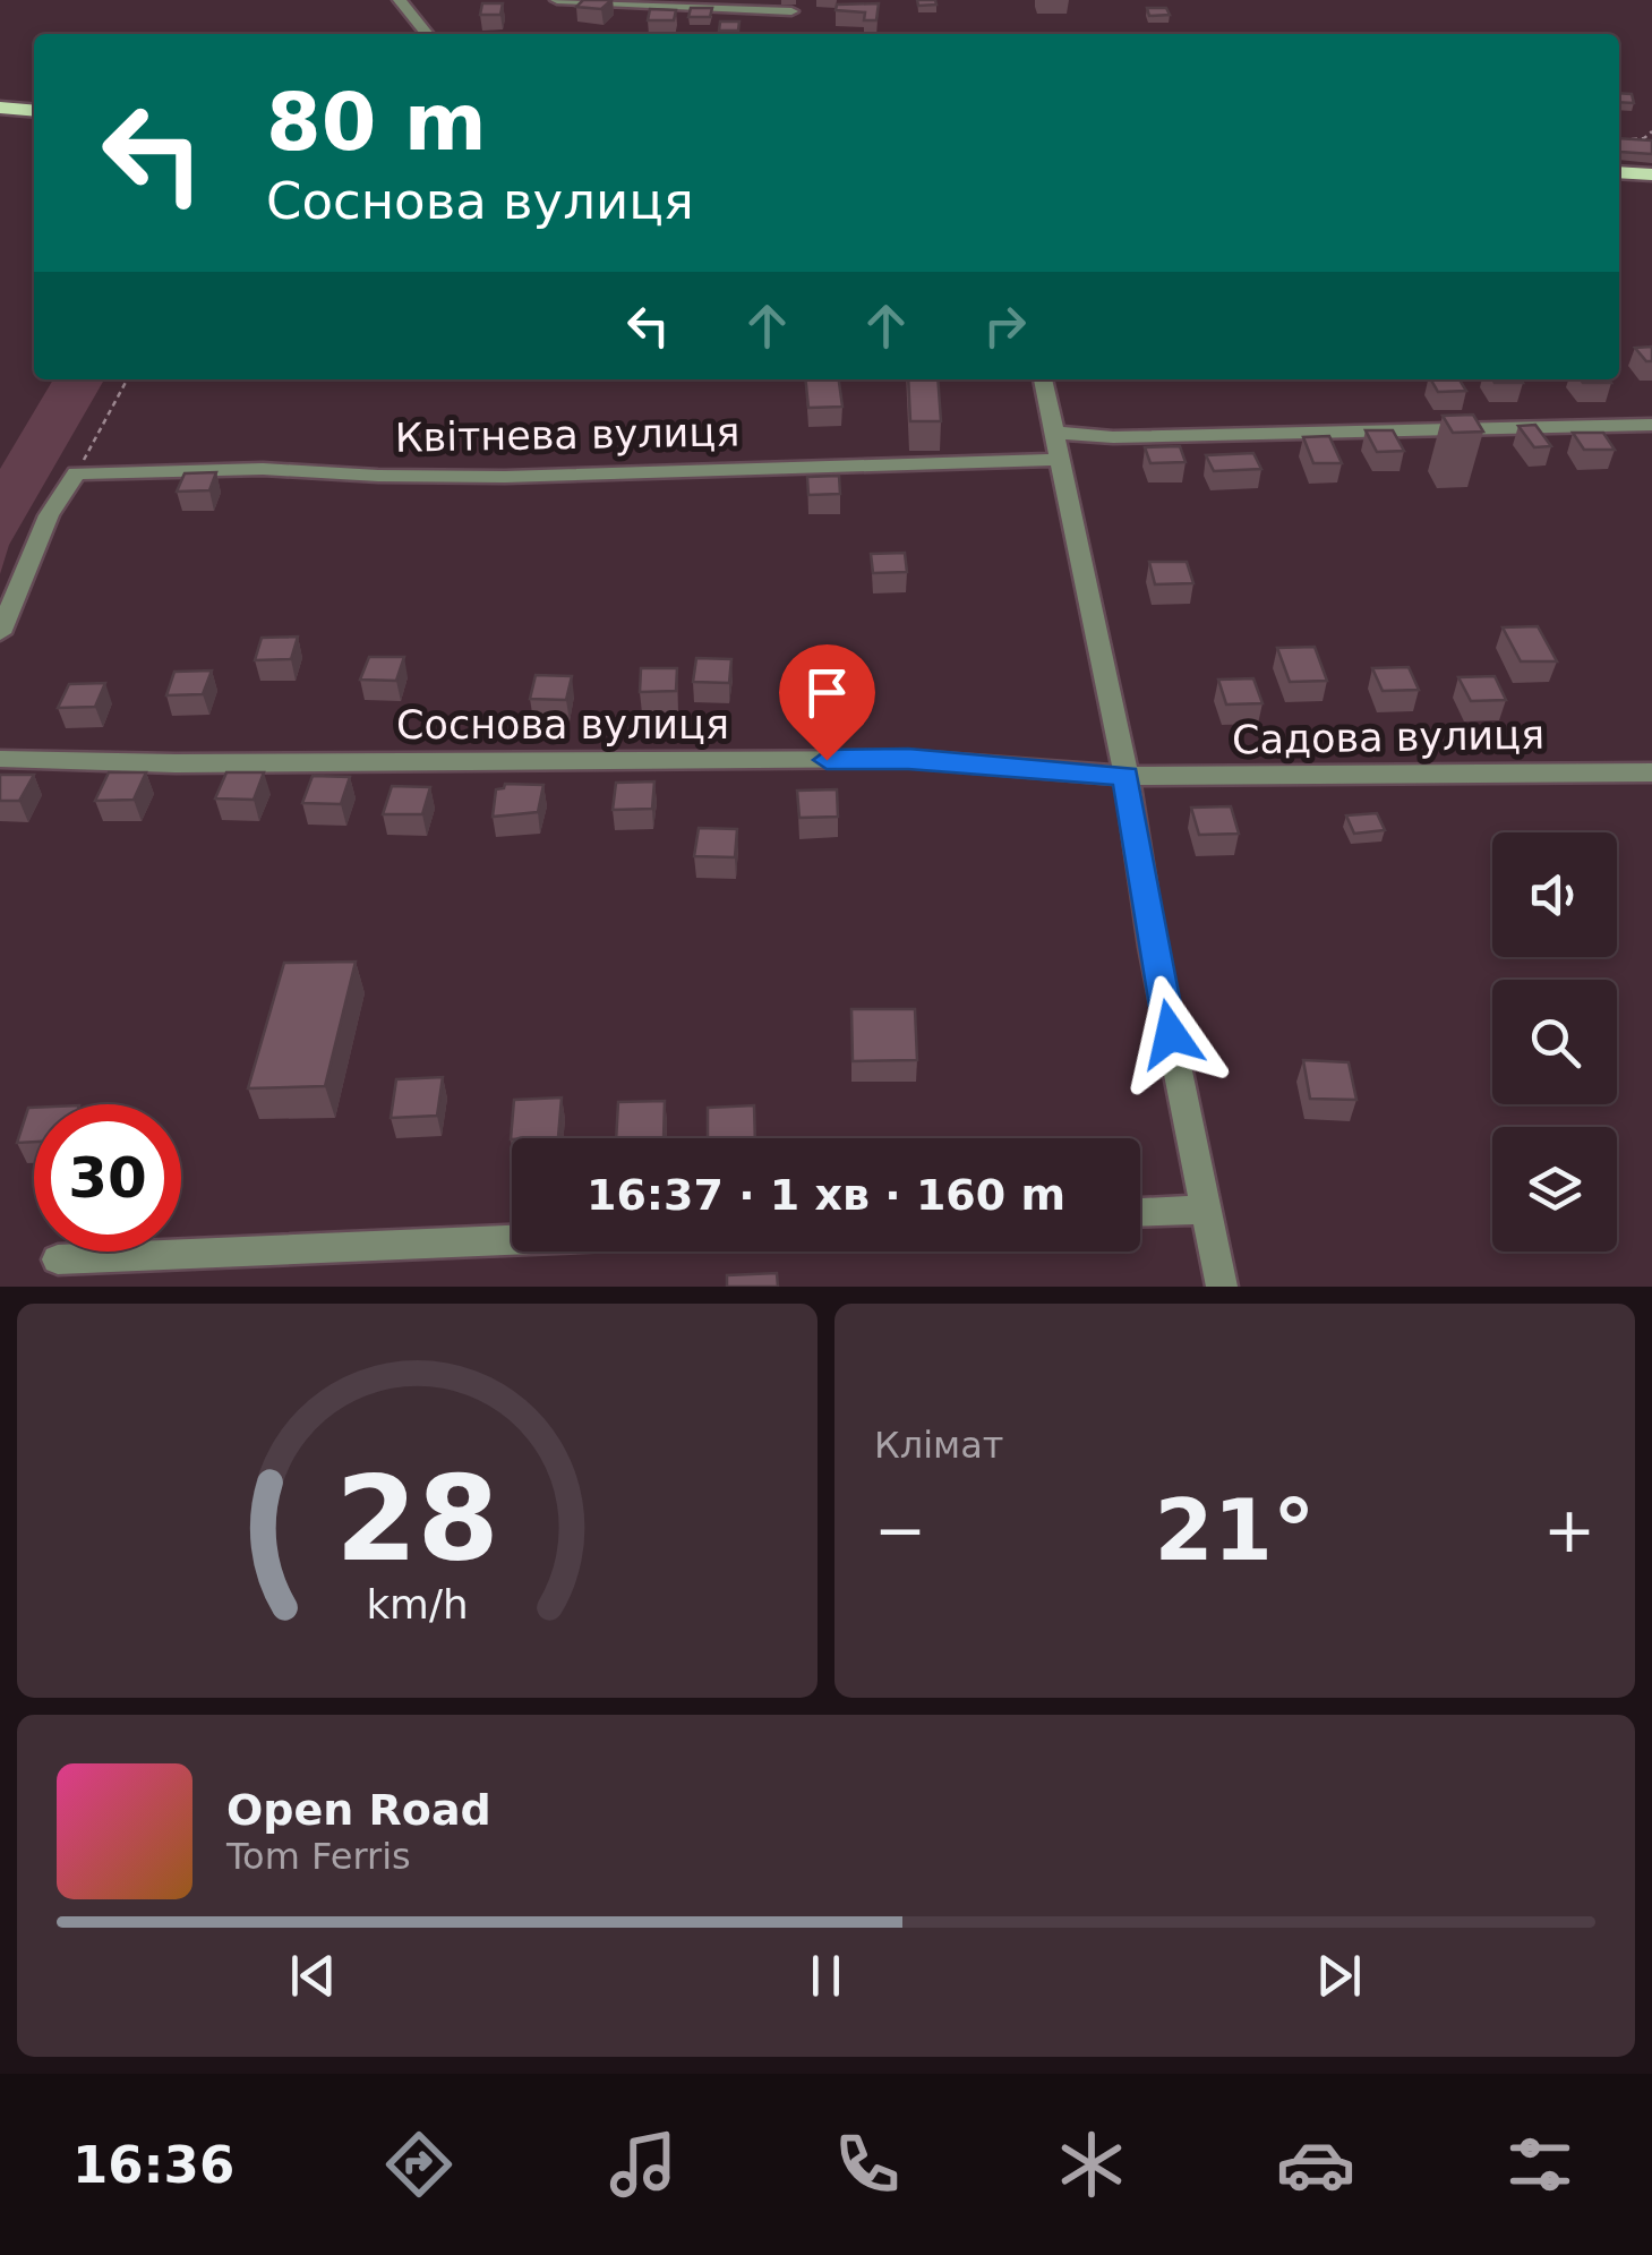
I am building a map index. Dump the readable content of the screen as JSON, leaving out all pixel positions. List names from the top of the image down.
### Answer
{
  "streets": {
    "street": ["Квітнева вулиця", "Соснова вулиця", "Садова вулиця"]
  },
  "crossings": [
    ["Соснова вулиця", "Садова вулиця"]
  ],
  "page": {
    "turn": ["80 m", "Соснова вулиця"],
    "limit": "30",
    "trip": "16:37 · 1 хв · 160 m",
    "tile": "Клімат",
    "heat": ["−", "21°", "+"],
    "song": ["Open Road", "Tom Ferris"],
    "tabs": "16:36",
    "gauge": ["28", "km/h"]
  }
}
